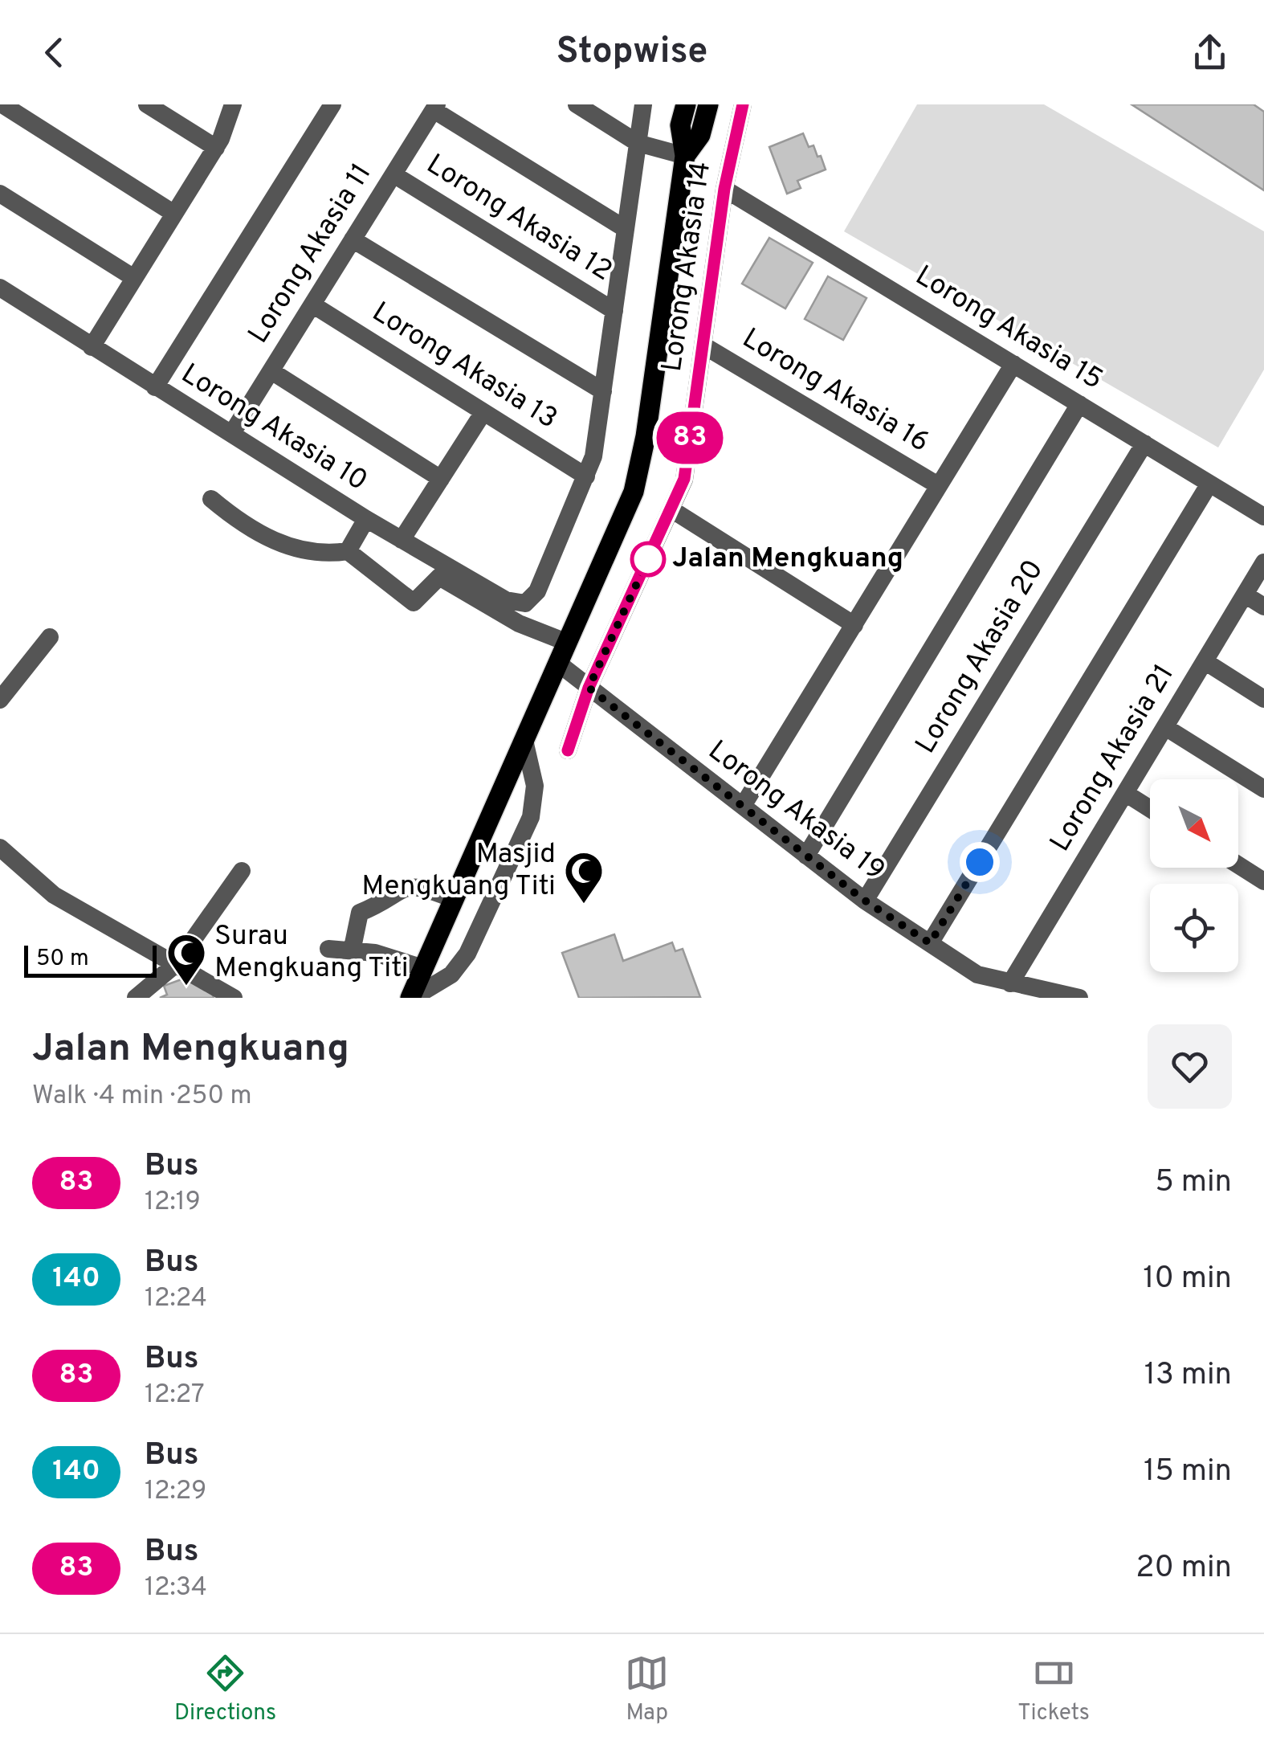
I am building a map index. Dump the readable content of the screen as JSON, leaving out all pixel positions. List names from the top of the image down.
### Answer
{
  "streets": {
    "street": [
      "Lorong Akasia 12",
      "Lorong Akasia 11",
      "Lorong Akasia 14",
      "Lorong Akasia 15",
      "Lorong Akasia 13",
      "Lorong Akasia 16",
      "Lorong Akasia 10",
      "Lorong Akasia 20",
      "Lorong Akasia 21",
      "Lorong Akasia 19"
    ]
  },
  "crossings": [
    ["Lorong Akasia 12", "Lorong Akasia 11"],
    ["Lorong Akasia 11", "Lorong Akasia 13"],
    ["Lorong Akasia 11", "Lorong Akasia 10"],
    ["Lorong Akasia 14", "Lorong Akasia 15"],
    ["Lorong Akasia 14", "Lorong Akasia 16"],
    ["Lorong Akasia 14", "Lorong Akasia 19"],
    ["Lorong Akasia 15", "Lorong Akasia 20"],
    ["Lorong Akasia 13", "Lorong Akasia 10"],
    ["Lorong Akasia 20", "Lorong Akasia 19"],
    ["Lorong Akasia 21", "Lorong Akasia 19"]
  ],
  "places": {
    "other": ["Jalan Mengkuang"],
    "mosque": ["Masjid Mengkuang Titi", "Surau Mengkuang Titi"]
  },
  "lines": ["bus line 83"],
  "scale_bar": "50 m",
  "north": "bottom right",
  "page": {
    "header": "Stopwise",
    "on_map": "83",
    "scale": "50 m",
    "heading": ["Jalan Mengkuang", "Walk · 4 min · 250 m"],
    "list": [
      {
        "mark": "83",
        "name": "Bus",
        "note": "12:19",
        "value": "5 min"
      },
      {
        "mark": "140",
        "name": "Bus",
        "note": "12:24",
        "value": "10 min"
      },
      {
        "mark": "83",
        "name": "Bus",
        "note": "12:27",
        "value": "13 min"
      },
      {
        "mark": "140",
        "name": "Bus",
        "note": "12:29",
        "value": "15 min"
      },
      {
        "mark": "83",
        "name": "Bus",
        "note": "12:34",
        "value": "20 min"
      }
    ],
    "tabs": ["Directions", "Map", "Tickets"]
  }
}
